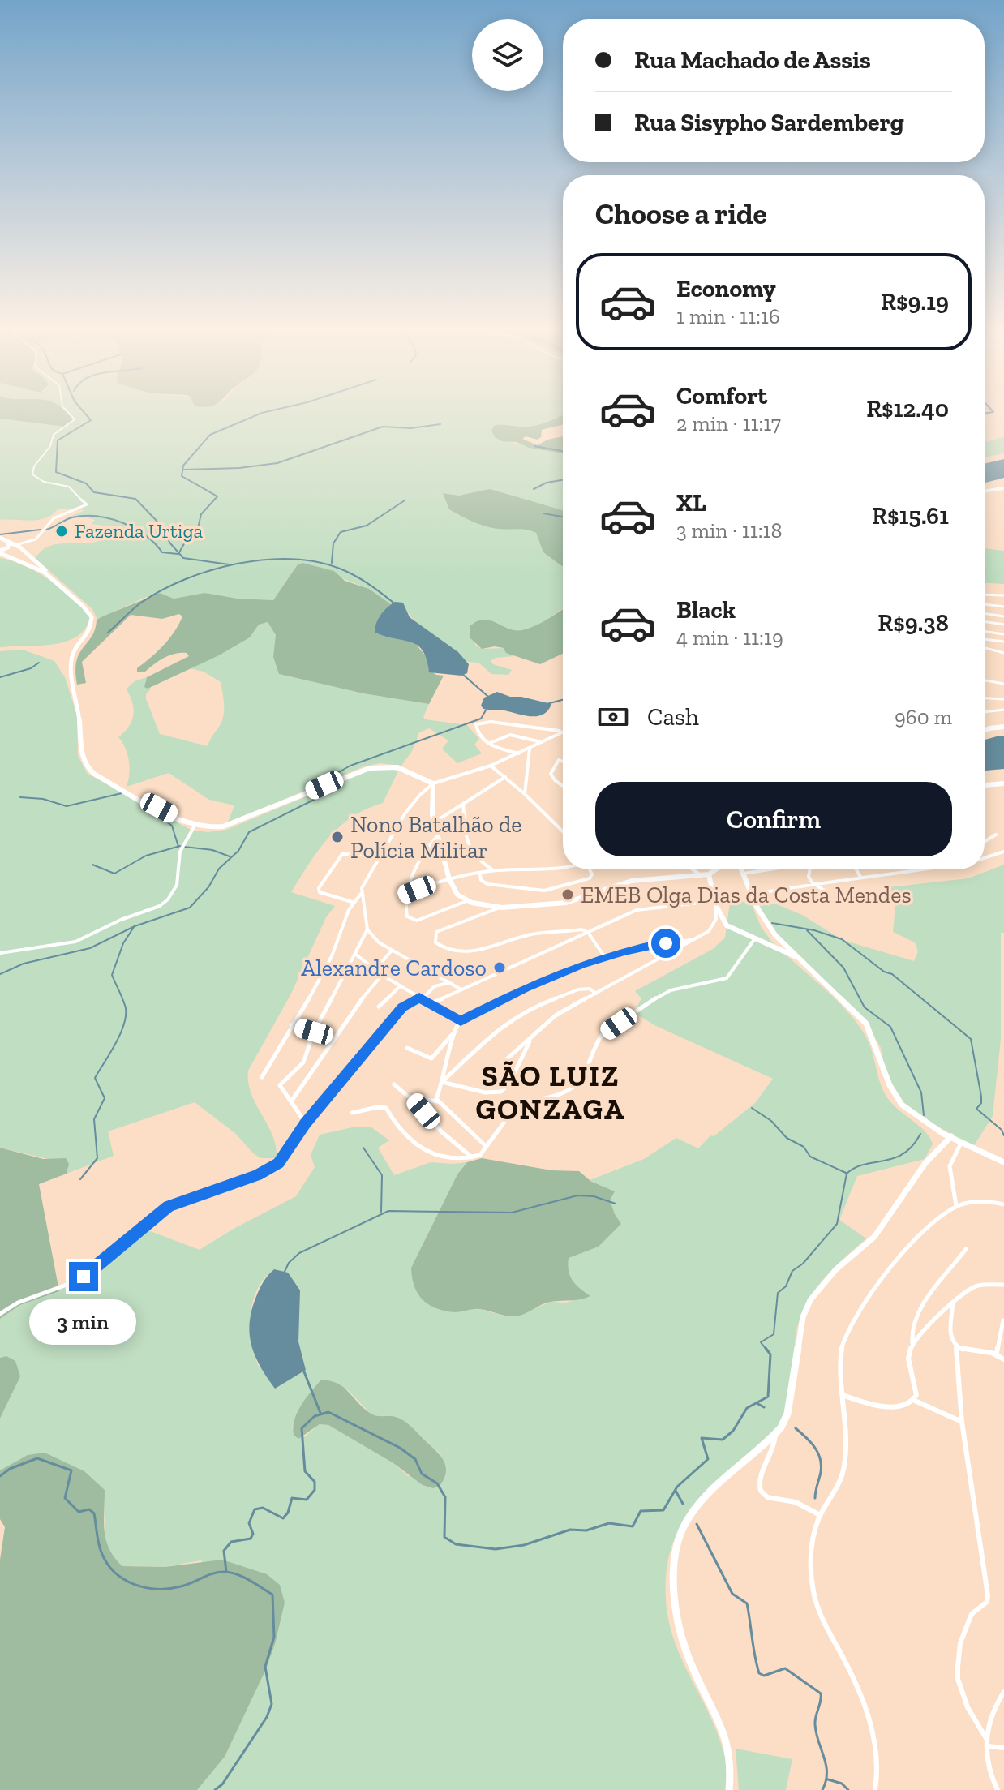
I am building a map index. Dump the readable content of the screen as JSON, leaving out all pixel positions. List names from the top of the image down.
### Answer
{
  "districts": ["SÃO LUIZ GONZAGA"],
  "places": [
    "Fazenda Urtiga",
    "Nono Batalhão de Polícia Militar",
    "EMEB Olga Dias da Costa Mendes",
    "Alexandre Cardoso"
  ],
  "page": {
    "banner": ["Rua Machado de Assis", "Rua Sisypho Sardemberg"],
    "heading": "Choose a ride",
    "list": [
      {
        "name": "Economy",
        "note": "1 min · 11:16",
        "value": "R$9.19"
      },
      {
        "name": "Comfort",
        "note": "2 min · 11:17",
        "value": "R$12.40"
      },
      {
        "name": "XL",
        "note": "3 min · 11:18",
        "value": "R$15.61"
      },
      {
        "name": "Black",
        "note": "4 min · 11:19",
        "value": "R$9.38"
      }
    ],
    "pay": ["Cash", "960 m"],
    "buttons": "Confirm",
    "bubble": "3 min"
  }
}
